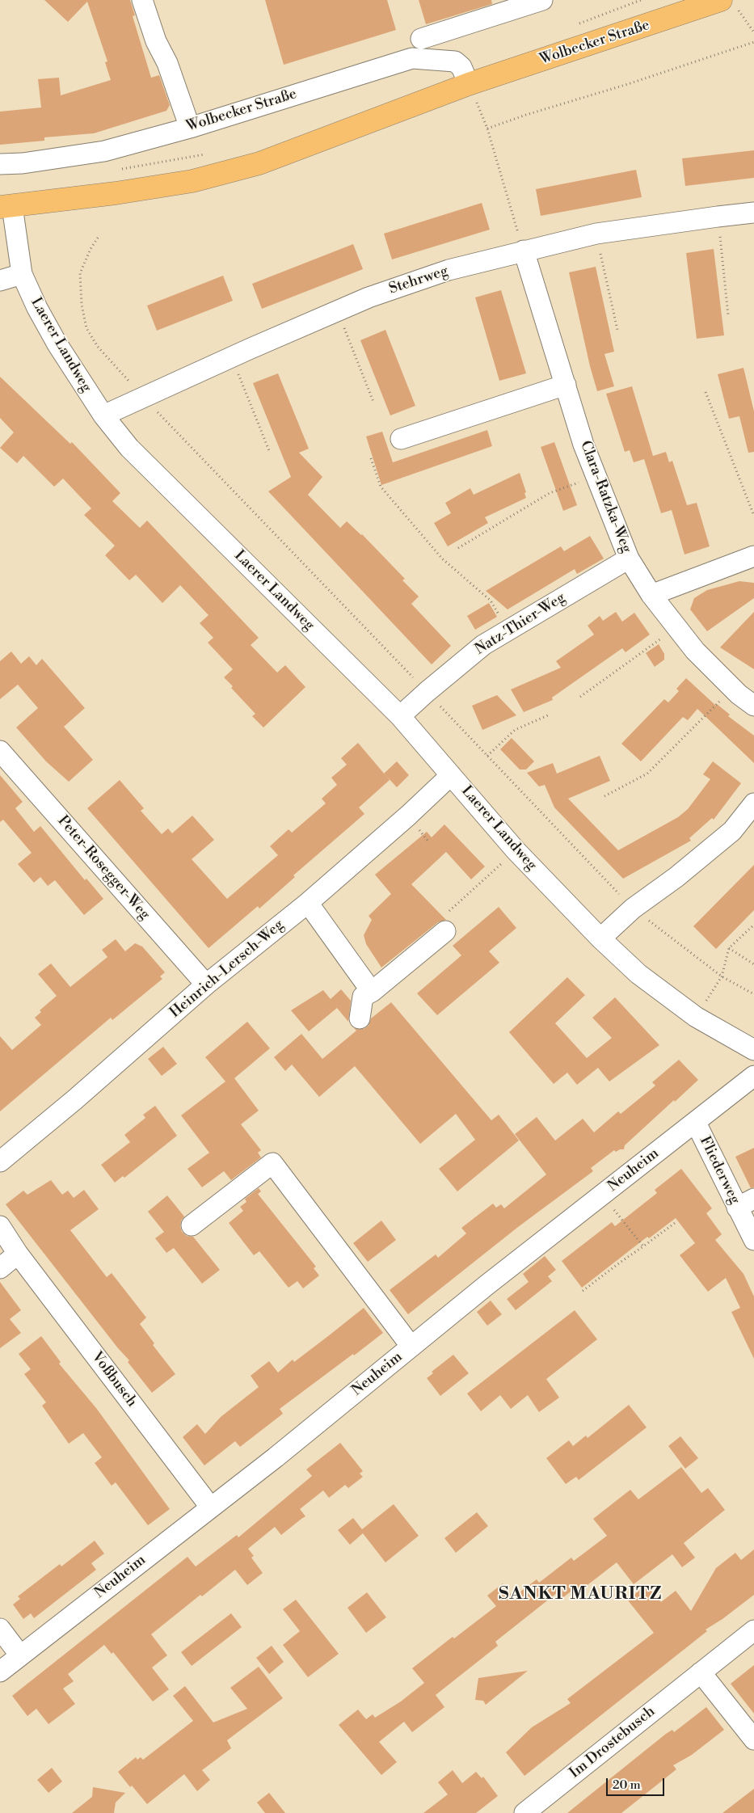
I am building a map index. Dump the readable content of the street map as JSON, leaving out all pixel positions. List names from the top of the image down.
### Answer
{
  "streets": {
    "main road": ["Wolbecker Straße"],
    "street": [
      "Stehrweg",
      "Laerer Landweg",
      "Clara-Ratzka-Weg",
      "Natz-Thier-Weg",
      "Peter-Rosegger-Weg",
      "Heinrich-Lersch-Weg",
      "Neuheim",
      "Fliederweg",
      "Voßbusch",
      "Im Drostebusch"
    ]
  },
  "crossings": [
    ["Wolbecker Straße", "Laerer Landweg"],
    ["Stehrweg", "Laerer Landweg"],
    ["Stehrweg", "Clara-Ratzka-Weg"],
    ["Laerer Landweg", "Natz-Thier-Weg"],
    ["Laerer Landweg", "Heinrich-Lersch-Weg"],
    ["Clara-Ratzka-Weg", "Natz-Thier-Weg"],
    ["Peter-Rosegger-Weg", "Heinrich-Lersch-Weg"],
    ["Neuheim", "Fliederweg"],
    ["Neuheim", "Voßbusch"]
  ],
  "districts": ["SANKT MAURITZ"],
  "scale_bar": "20 m"
}
